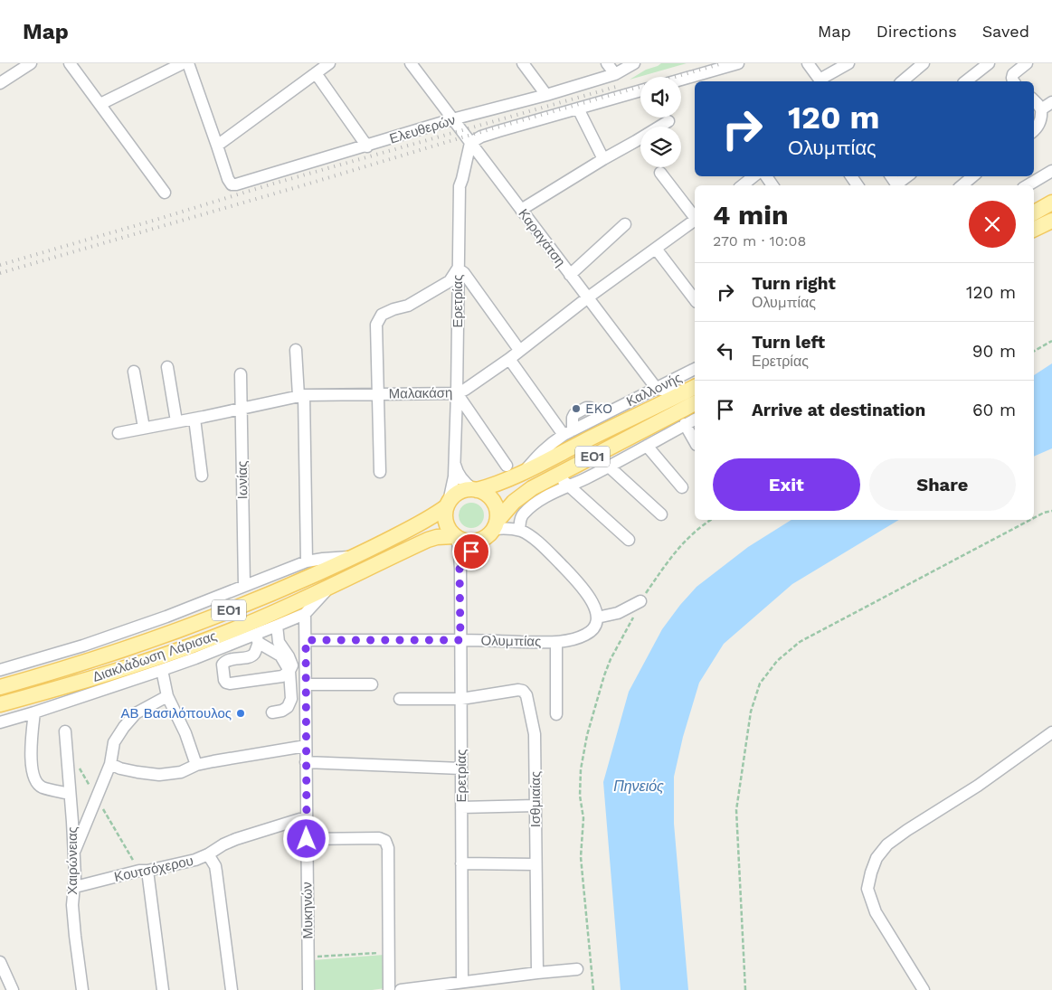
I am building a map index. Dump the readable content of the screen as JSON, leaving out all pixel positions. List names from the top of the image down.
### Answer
{
  "streets": {
    "main road": ["ΕΟ1", "Διακλάδωση Λάρισας"],
    "street": [
      "Ελευθερών",
      "Καραγάτση",
      "Ερετρίας",
      "Καλλoνής",
      "Μαλακάση",
      "Ιωνίας",
      "Ολυμπίας",
      "Ισθμιαίας",
      "Χαιρώνειας",
      "Κουτσόχερου",
      "Μυκηνών"
    ]
  },
  "crossings": [
    ["Ελευθερών", "Καραγάτση"],
    ["Καραγάτση", "Ερετρίας"],
    ["Καραγάτση", "Καλλoνής"],
    ["Καραγάτση", "Μαλακάση"],
    ["Ερετρίας", "Μαλακάση"],
    ["Ερετρίας", "ΕΟ1"],
    ["Ερετρίας", "Ολυμπίας"],
    ["Ερετρίας", "Διακλάδωση Λάρισας"],
    ["Ερετρίας", "Ισθμιαίας"],
    ["Καλλoνής", "ΕΟ1"],
    ["Μαλακάση", "Ιωνίας"],
    ["ΕΟ1", "Διακλάδωση Λάρισας"],
    ["Ολυμπίας", "Μυκηνών"],
    ["Χαιρώνειας", "Κουτσόχερου"],
    ["Κουτσόχερου", "Μυκηνών"]
  ],
  "water": ["Πηνειός"],
  "places": ["EKO", "ΑΒ Βασιλόπουλος"],
  "page": {
    "header": "Map",
    "nav": ["Map", "Directions", "Saved"],
    "turn": ["120 m", "Ολυμπίας"],
    "heading": ["4 min", "270 m · 10:08"],
    "list": [
      {
        "name": "Turn right",
        "note": "Ολυμπίας",
        "value": "120 m"
      },
      {
        "name": "Turn left",
        "note": "Ερετρίας",
        "value": "90 m"
      },
      {
        "name": "Arrive at destination",
        "value": "60 m"
      }
    ],
    "buttons": ["Exit", "Share"]
  }
}
